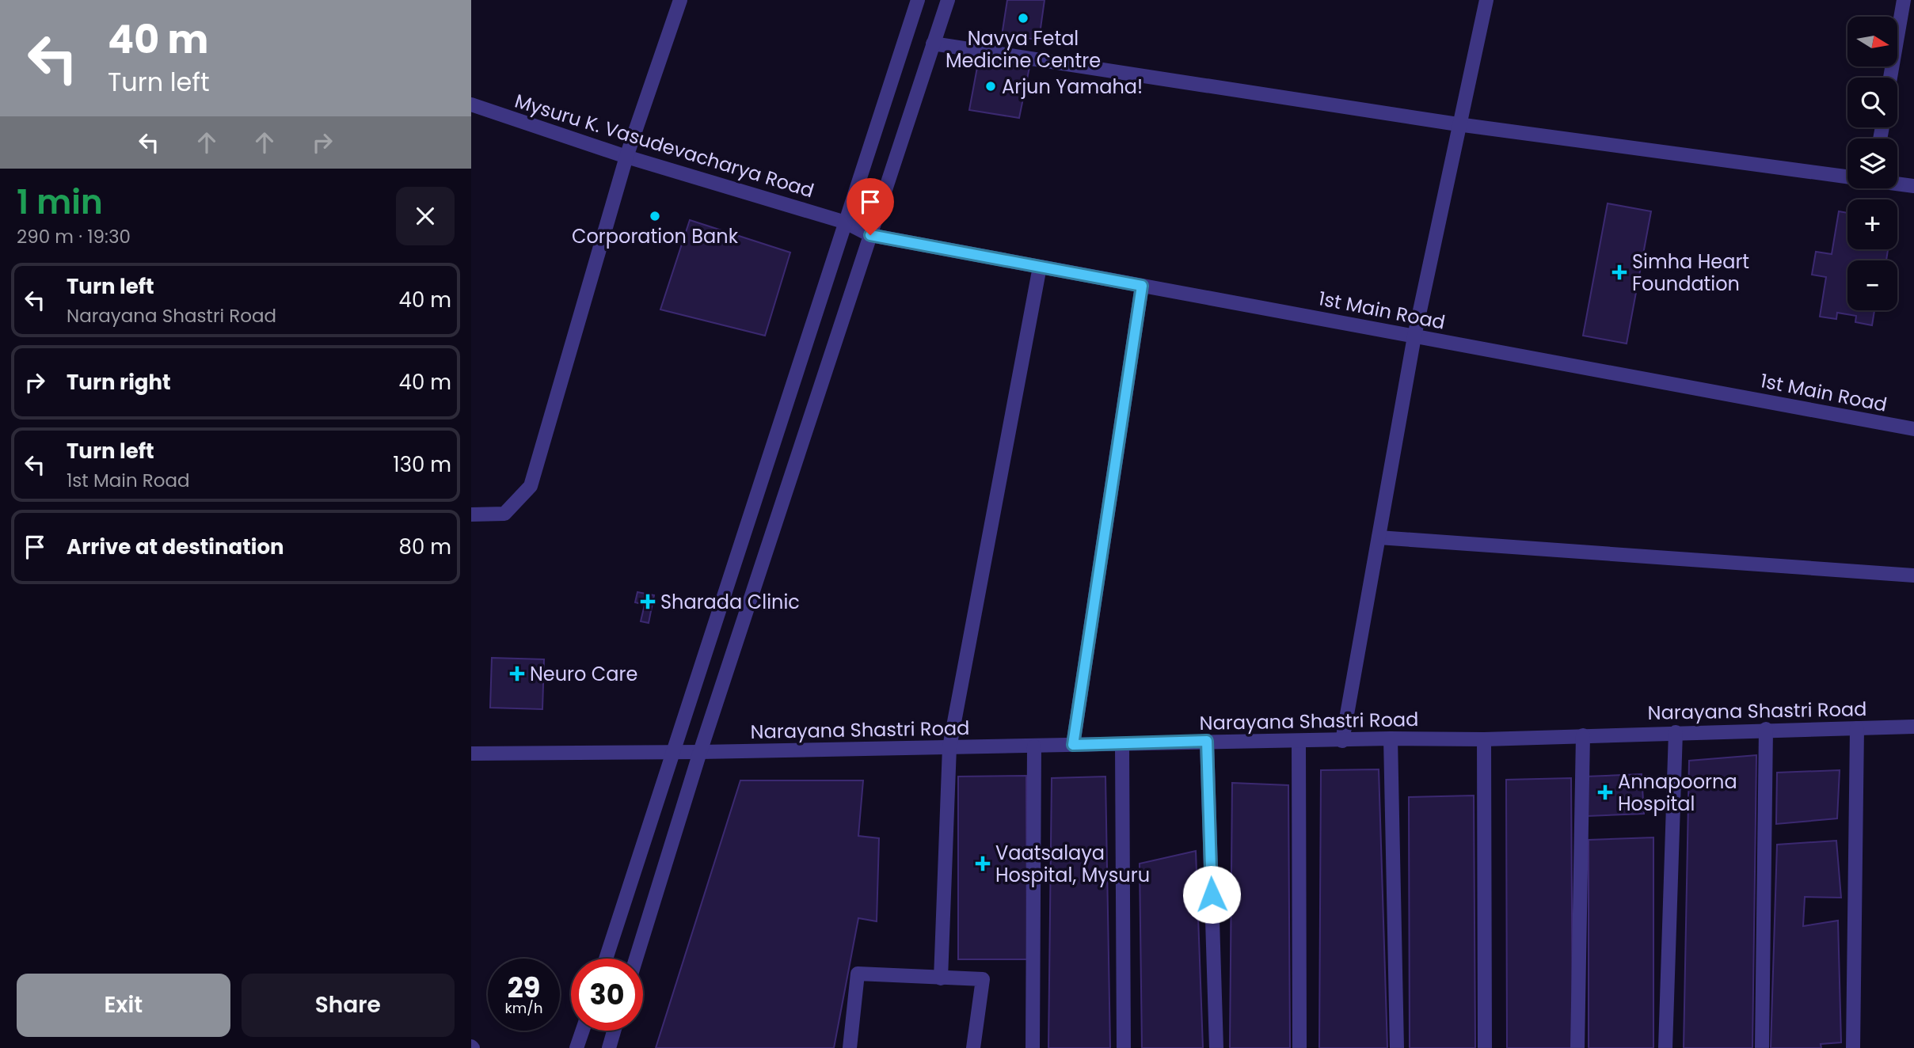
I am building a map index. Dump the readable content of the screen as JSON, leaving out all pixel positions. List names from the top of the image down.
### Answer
{
  "streets": {
    "street": ["Mysuru K. Vasudevacharya Road", "1st Main Road", "Narayana Shastri Road"]
  },
  "crossings": [
    ["Mysuru K. Vasudevacharya Road", "1st Main Road"]
  ],
  "places": {
    "other": ["Navya Fetal Medicine Centre", "Arjun Yamaha!", "Corporation Bank"],
    "health": [
      "Simha Heart Foundation",
      "Sharada Clinic",
      "Neuro Care",
      "Annapoorna Hospital",
      "Vaatsalaya Hospital, Mysuru"
    ]
  },
  "north": "right",
  "page": {
    "turn": ["40 m", "Turn left"],
    "map_buttons": ["+", "−"],
    "heading": ["1 min", "290 m · 19:30"],
    "list": [
      {
        "name": "Turn left",
        "note": "Narayana Shastri Road",
        "value": "40 m"
      },
      {
        "name": "Turn right",
        "value": "40 m"
      },
      {
        "name": "Turn left",
        "note": "1st Main Road",
        "value": "130 m"
      },
      {
        "name": "Arrive at destination",
        "value": "80 m"
      }
    ],
    "speed": "29 km/h",
    "limit": "30",
    "buttons": ["Exit", "Share"]
  }
}
